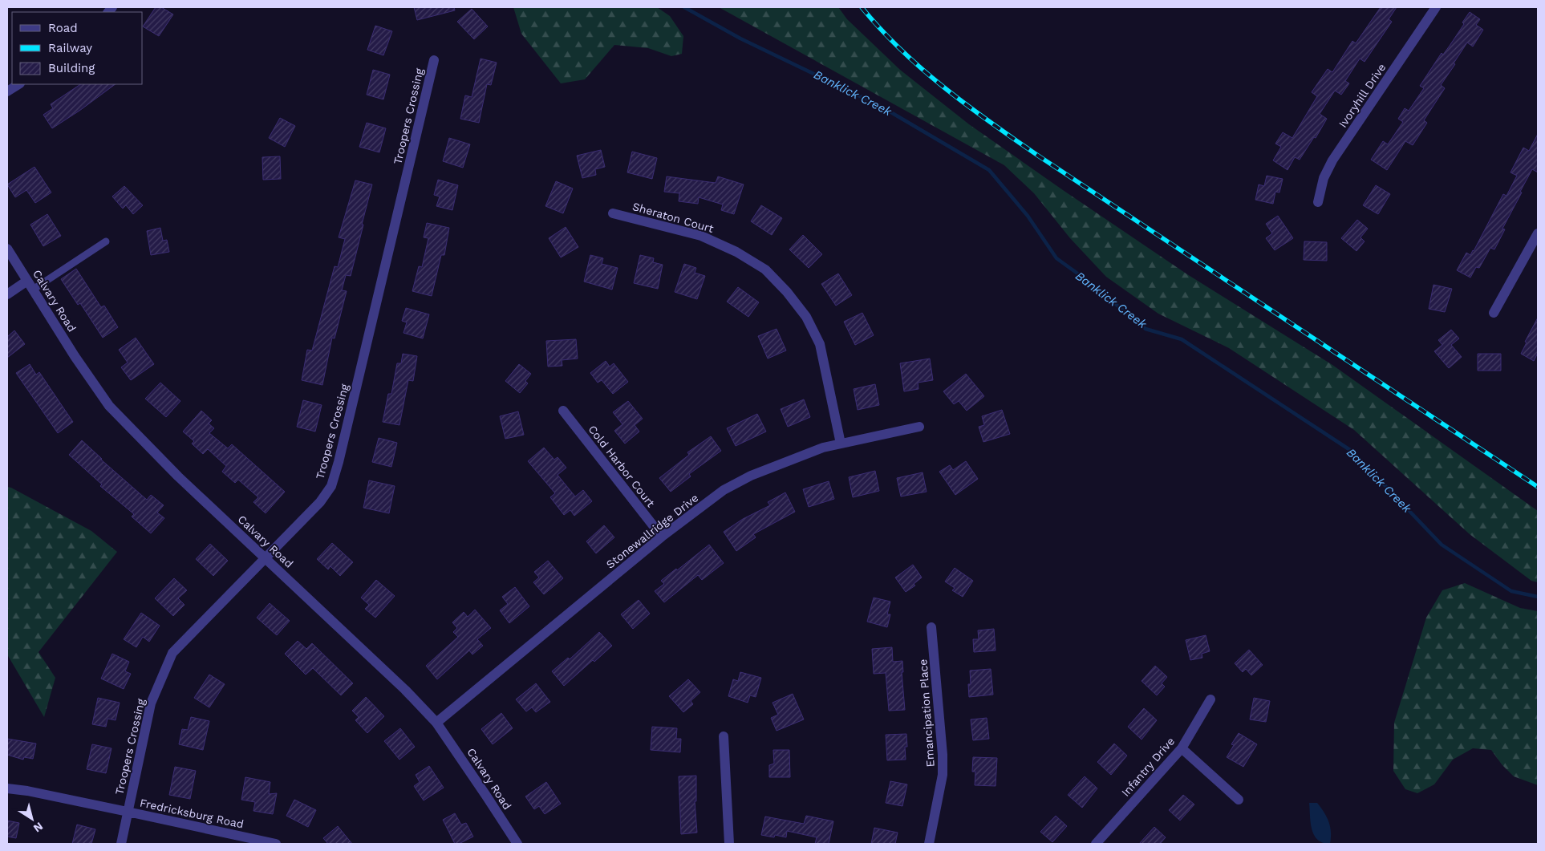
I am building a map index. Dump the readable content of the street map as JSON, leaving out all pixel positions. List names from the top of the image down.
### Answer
{
  "streets": {
    "street": [
      "Ivoryhill Drive",
      "Troopers Crossing",
      "Sheraton Court",
      "Calvary Road",
      "Cold Harbor Court",
      "Stonewallridge Drive",
      "Emancipation Place",
      "Infantry Drive",
      "Fredricksburg Road"
    ]
  },
  "crossings": [
    ["Troopers Crossing", "Calvary Road"],
    ["Troopers Crossing", "Fredricksburg Road"],
    ["Sheraton Court", "Stonewallridge Drive"],
    ["Calvary Road", "Stonewallridge Drive"],
    ["Cold Harbor Court", "Stonewallridge Drive"]
  ],
  "water": ["Banklick Creek"],
  "legend": ["Road", "Railway", "Building"],
  "north": "bottom right"
}
